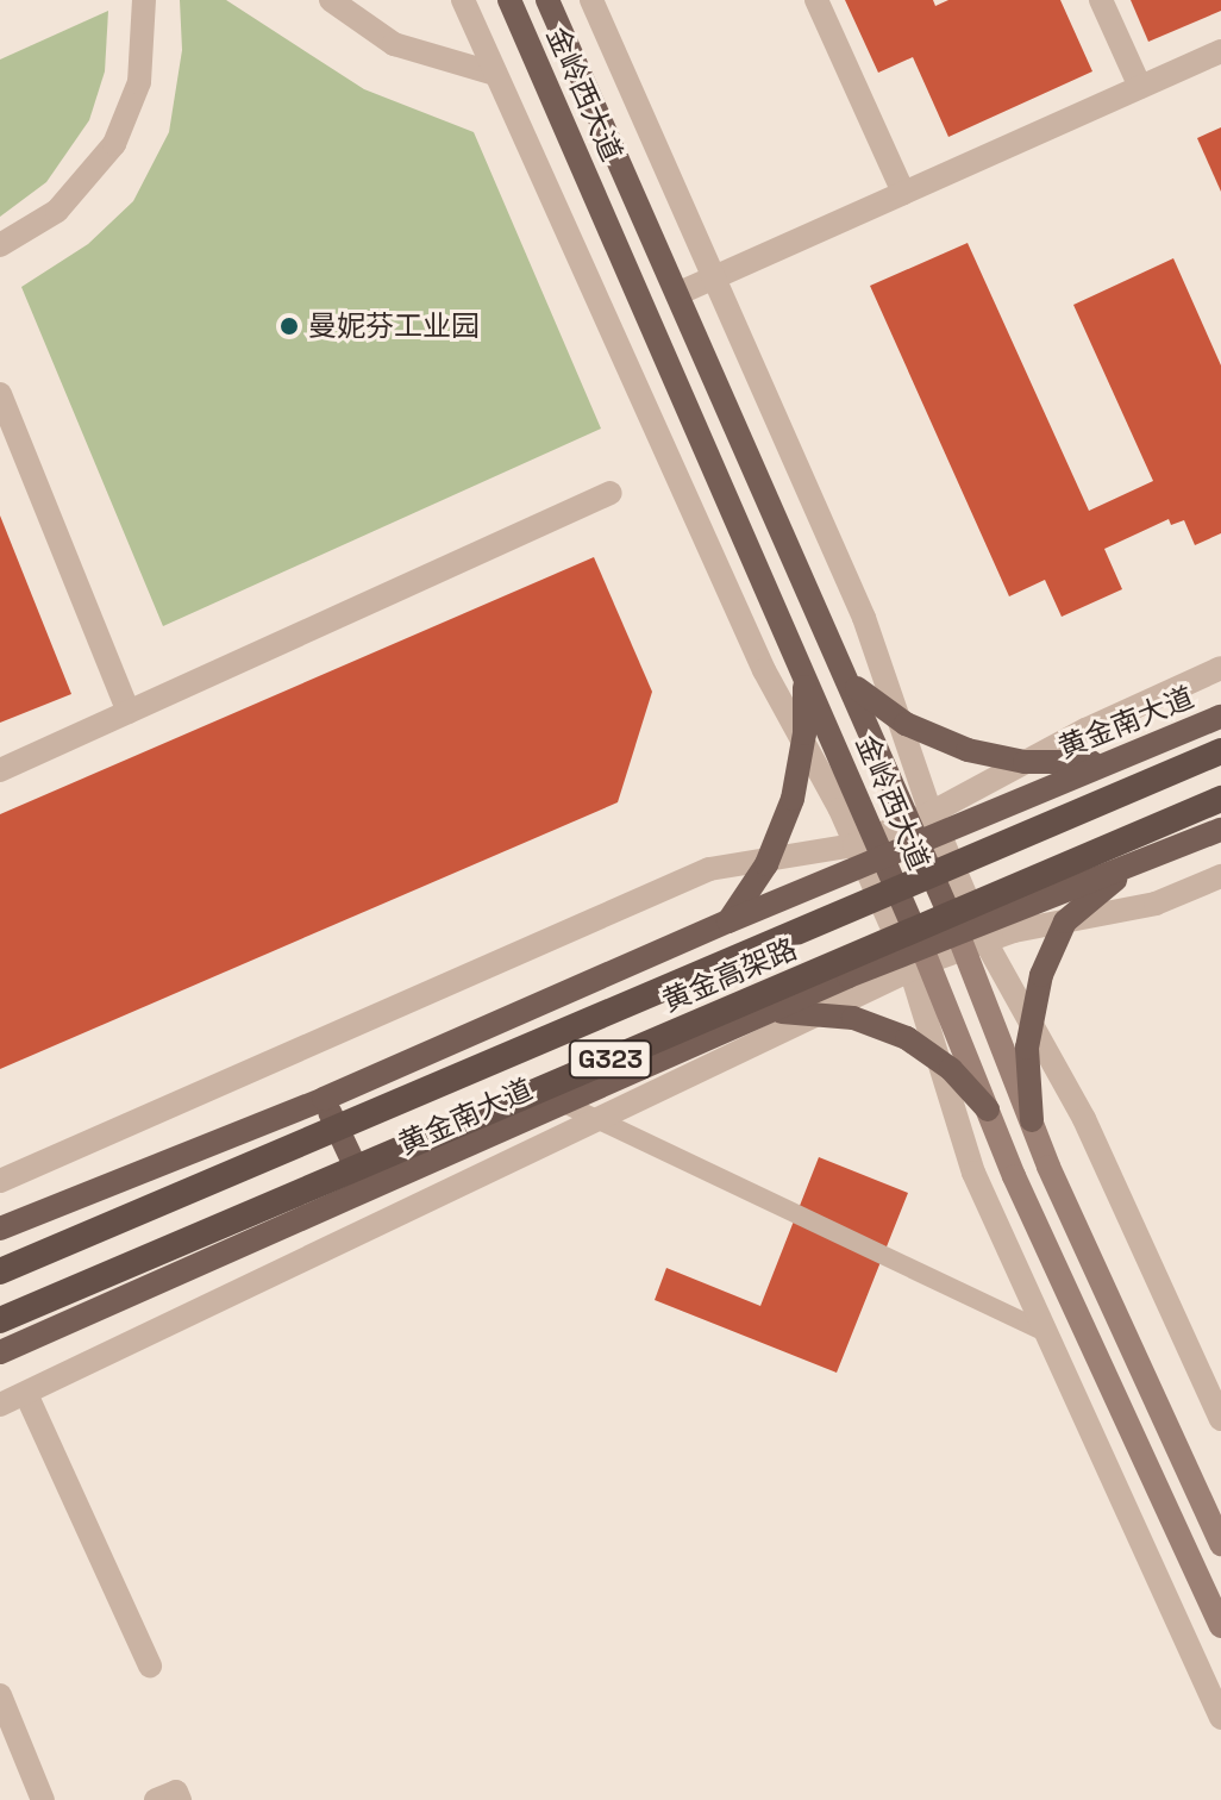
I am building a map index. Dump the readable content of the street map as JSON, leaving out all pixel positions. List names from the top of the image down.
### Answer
{
  "streets": {
    "highway": ["黄金高架路", "G323"],
    "main road": ["金岭西大道", "黄金南大道"]
  },
  "crossings": [
    ["金岭西大道", "黄金南大道"]
  ],
  "places": ["曼妮芬工业园"]
}
